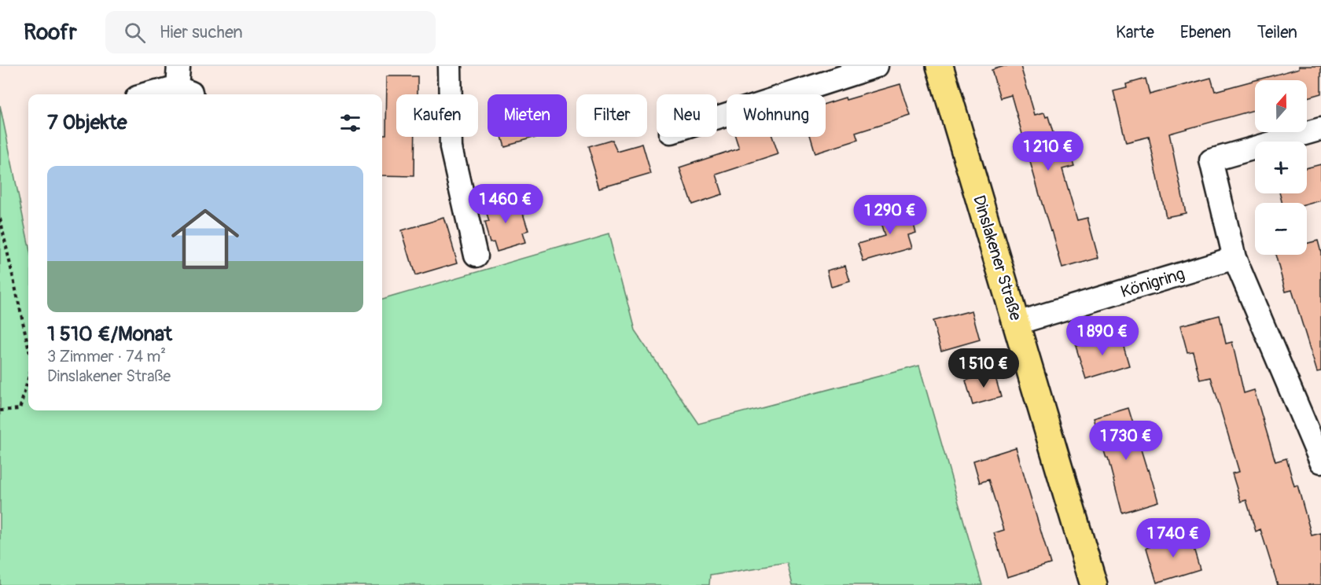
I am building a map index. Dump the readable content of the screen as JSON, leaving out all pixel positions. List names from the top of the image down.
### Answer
{
  "streets": {
    "main road": ["Dinslakener Straße"],
    "street": ["Königring"]
  },
  "crossings": [
    ["Dinslakener Straße", "Königring"]
  ],
  "north": "top",
  "page": {
    "header": "Roofr",
    "search": "Hier suchen",
    "nav": ["Karte", "Ebenen", "Teilen"],
    "map_buttons": ["+", "−"],
    "chip": [
      "Kaufen",
      "Mieten",
      "Filter",
      "Neu",
      "Wohnung"
    ],
    "heading": "7 Objekte",
    "price": [
      "1 210 €",
      "1 460 €",
      "1 290 €",
      "1 890 €",
      "1 510 €",
      "1 730 €",
      "1 740 €"
    ],
    "list": [
      {
        "name": "1 510 €/Monat",
        "note": "3 Zimmer · 74 m² · Dinslakener Straße"
      }
    ]
  }
}
